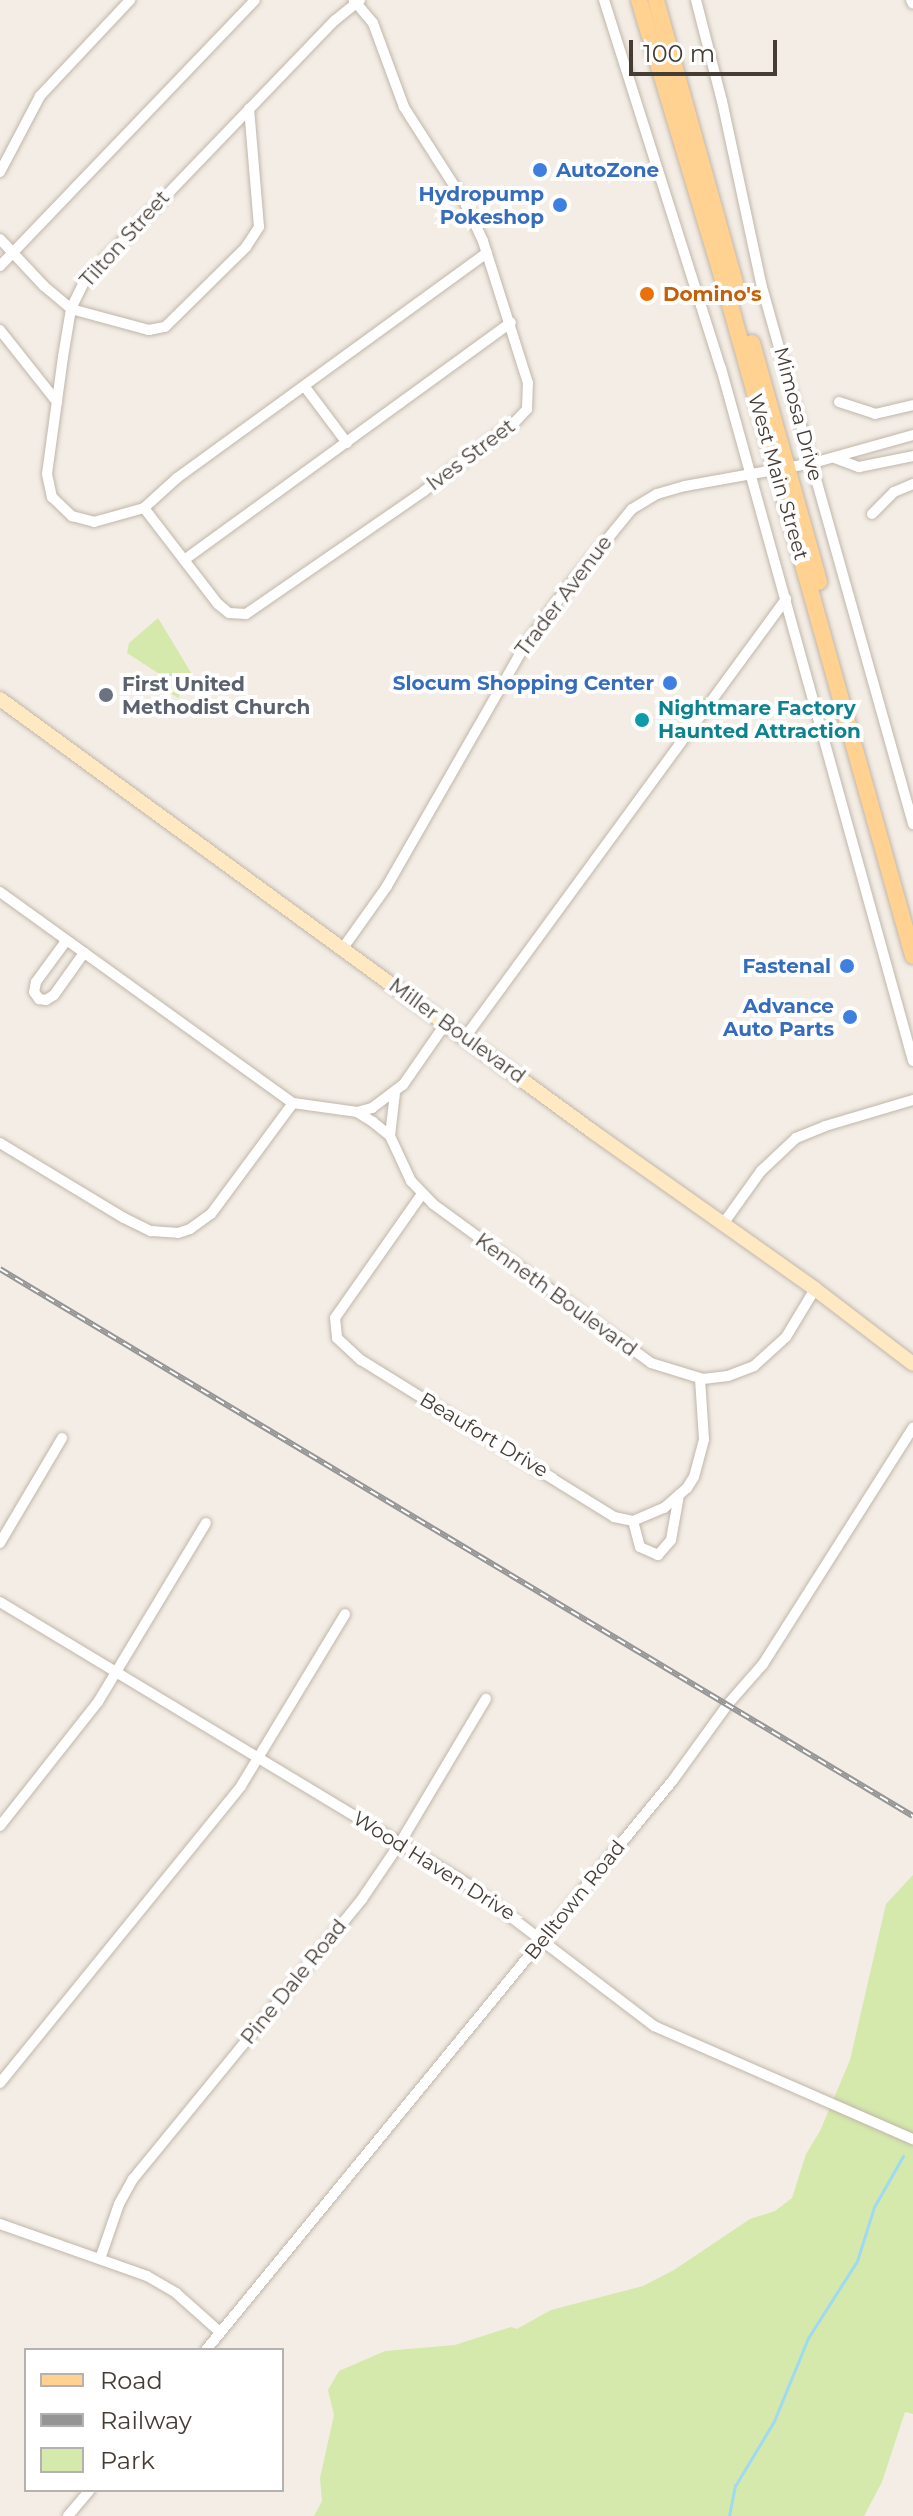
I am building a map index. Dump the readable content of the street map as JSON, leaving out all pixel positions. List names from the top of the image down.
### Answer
{
  "streets": {
    "main road": ["West Main Street"],
    "street": [
      "Tilton Street",
      "Mimosa Drive",
      "Ives Street",
      "Trader Avenue",
      "Miller Boulevard",
      "Kenneth Boulevard",
      "Beaufort Drive",
      "Wood Haven Drive",
      "Belltown Road",
      "Pine Dale Road"
    ]
  },
  "crossings": [
    ["Tilton Street", "Ives Street"],
    ["Mimosa Drive", "Trader Avenue"],
    ["West Main Street", "Trader Avenue"],
    ["Trader Avenue", "Miller Boulevard"],
    ["Kenneth Boulevard", "Beaufort Drive"],
    ["Wood Haven Drive", "Belltown Road"],
    ["Wood Haven Drive", "Pine Dale Road"]
  ],
  "places": [
    "AutoZone",
    "Hydropump Pokeshop",
    "Domino's",
    "Slocum Shopping Center",
    "First United Methodist Church",
    "Nightmare Factory Haunted Attraction",
    "Fastenal",
    "Advance Auto Parts"
  ],
  "legend": ["Road", "Railway", "Park"],
  "scale_bar": "100 m"
}
